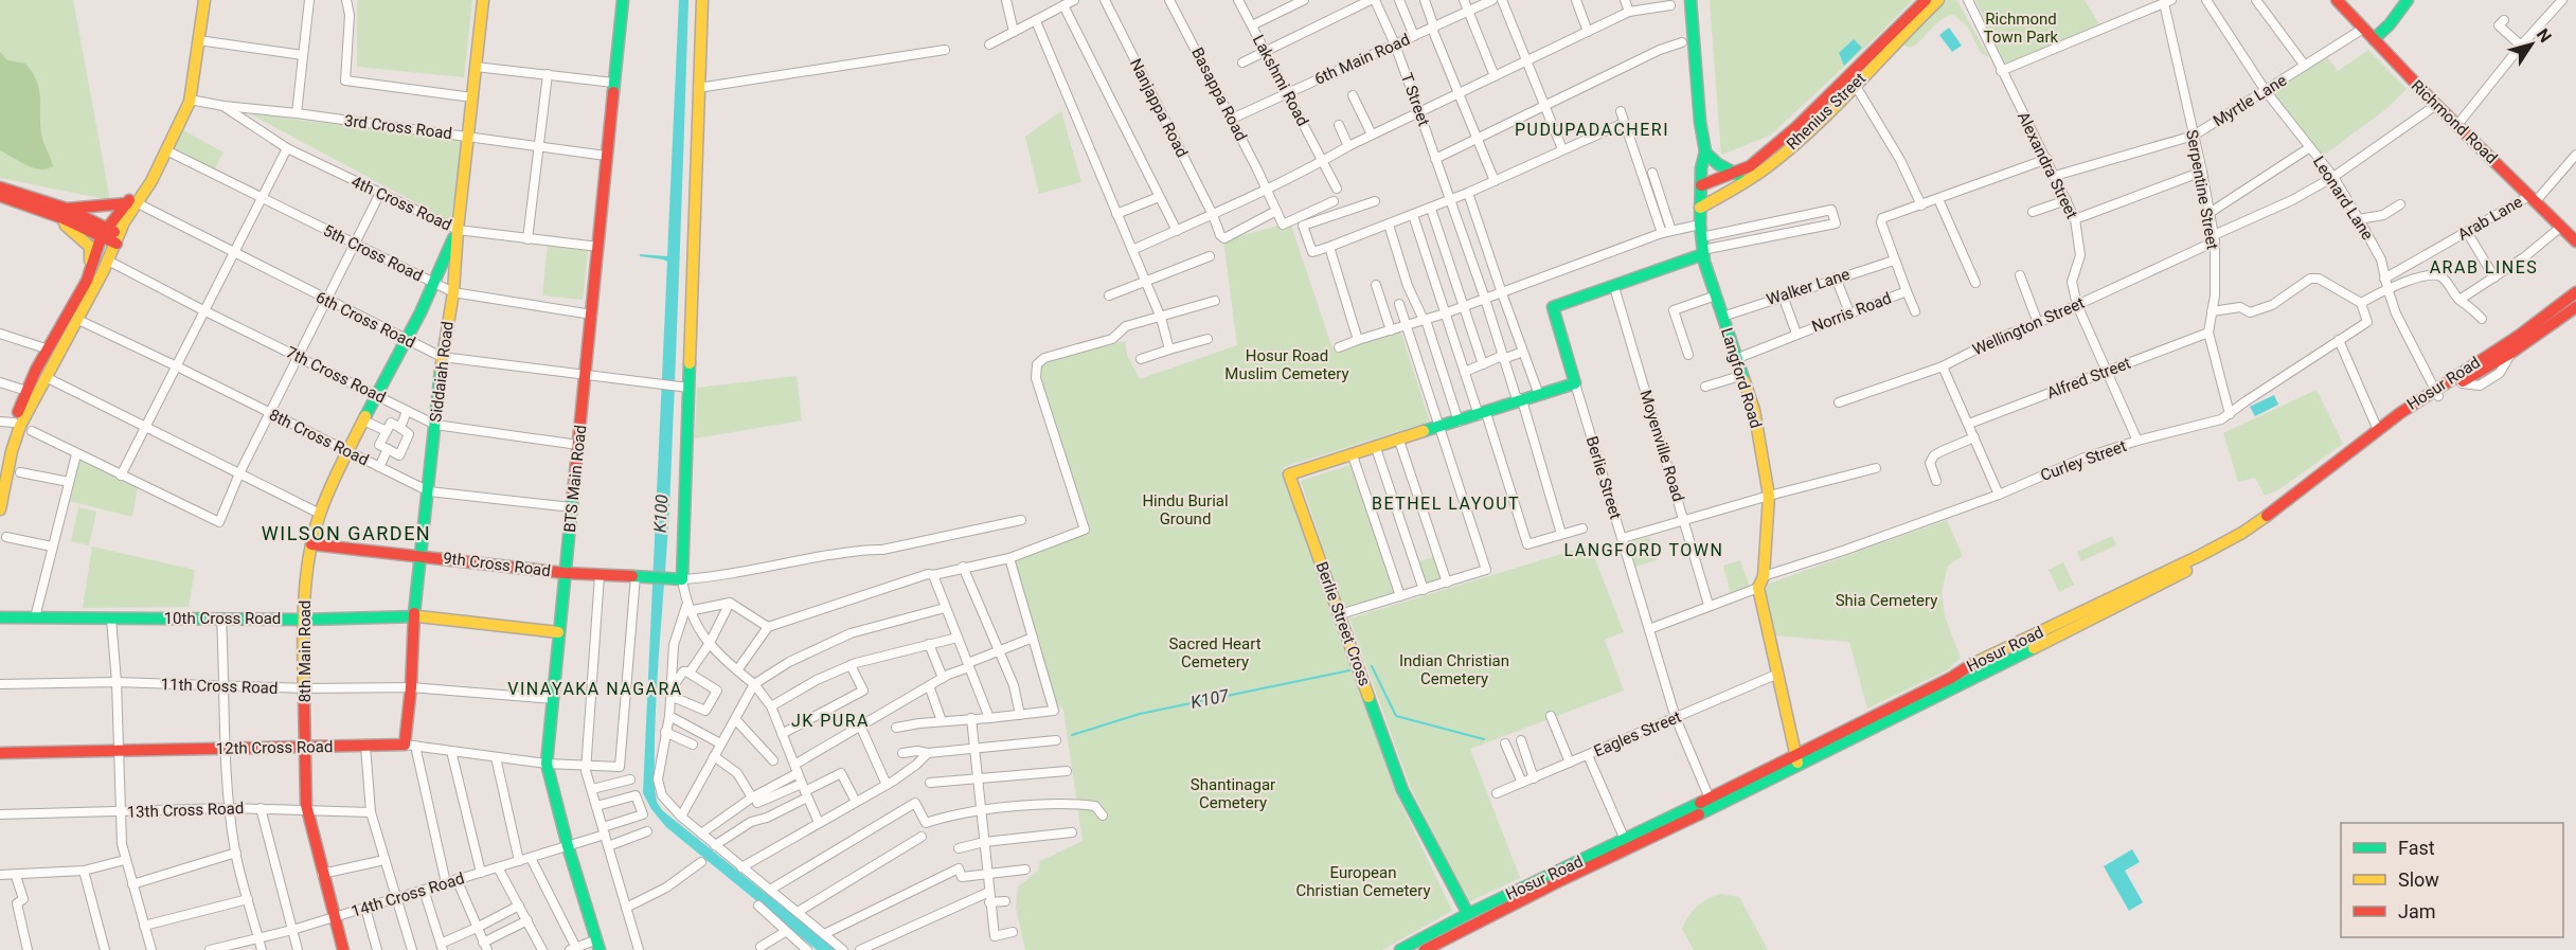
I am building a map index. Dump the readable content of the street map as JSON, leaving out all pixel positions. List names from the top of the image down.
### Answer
{
  "streets": {
    "main road": [
      "Rhenius Street",
      "Richmond Road",
      "Siddaiah Road",
      "Langford Road",
      "Hosur Road",
      "Berlie Street",
      "BTS Main Road",
      "9th Cross Road",
      "10th Cross Road",
      "Berlie Street Cross",
      "8th Main Road",
      "12th Cross Road"
    ],
    "street": [
      "6th Main Road",
      "Lakshmi Road",
      "Basappa Road",
      "T Street",
      "Myrtle Lane",
      "Nanjappa Road",
      "3rd Cross Road",
      "Alexandra Street",
      "Serpentine Street",
      "Leonard Lane",
      "4th Cross Road",
      "Arab Lane",
      "5th Cross Road",
      "Walker Lane",
      "Norris Road",
      "6th Cross Road",
      "Wellington Street",
      "7th Cross Road",
      "Alfred Street",
      "8th Cross Road",
      "Moyenville Road",
      "Curley Street",
      "11th Cross Road",
      "Eagles Street",
      "13th Cross Road",
      "14th Cross Road"
    ]
  },
  "crossings": [
    ["6th Main Road", "Lakshmi Road"],
    ["6th Main Road", "Basappa Road"],
    ["6th Main Road", "T Street"],
    ["Basappa Road", "Nanjappa Road"],
    ["T Street", "Berlie Street Cross"],
    ["Myrtle Lane", "Richmond Road"],
    ["Myrtle Lane", "Alexandra Street"],
    ["Myrtle Lane", "Serpentine Street"],
    ["Myrtle Lane", "Leonard Lane"],
    ["Rhenius Street", "Langford Road"],
    ["Richmond Road", "Arab Lane"],
    ["Richmond Road", "Wellington Street"],
    ["3rd Cross Road", "4th Cross Road"],
    ["3rd Cross Road", "Siddaiah Road"],
    ["3rd Cross Road", "BTS Main Road"],
    ["Alexandra Street", "Norris Road"],
    ["Alexandra Street", "Wellington Street"],
    ["Alexandra Street", "Alfred Street"],
    ["Alexandra Street", "Curley Street"],
    ["Serpentine Street", "Wellington Street"],
    ["Serpentine Street", "Alfred Street"],
    ["Serpentine Street", "Curley Street"],
    ["Leonard Lane", "Arab Lane"],
    ["Leonard Lane", "Wellington Street"],
    ["Leonard Lane", "Hosur Road"],
    ["4th Cross Road", "Siddaiah Road"],
    ["4th Cross Road", "BTS Main Road"],
    ["4th Cross Road", "8th Main Road"],
    ["5th Cross Road", "Siddaiah Road"],
    ["5th Cross Road", "BTS Main Road"],
    ["5th Cross Road", "8th Main Road"],
    ["Walker Lane", "Norris Road"],
    ["Walker Lane", "Langford Road"],
    ["Norris Road", "Langford Road"],
    ["6th Cross Road", "Siddaiah Road"],
    ["6th Cross Road", "BTS Main Road"],
    ["6th Cross Road", "8th Main Road"],
    ["Siddaiah Road", "7th Cross Road"],
    ["Siddaiah Road", "8th Cross Road"],
    ["Siddaiah Road", "9th Cross Road"],
    ["Siddaiah Road", "10th Cross Road"],
    ["Siddaiah Road", "8th Main Road"],
    ["Siddaiah Road", "11th Cross Road"],
    ["Siddaiah Road", "12th Cross Road"],
    ["7th Cross Road", "BTS Main Road"],
    ["7th Cross Road", "8th Main Road"],
    ["Langford Road", "Hosur Road"],
    ["Langford Road", "Curley Street"],
    ["Langford Road", "Berlie Street"],
    ["Langford Road", "Eagles Street"],
    ["Hosur Road", "Berlie Street"],
    ["Hosur Road", "Berlie Street Cross"],
    ["8th Cross Road", "BTS Main Road"],
    ["8th Cross Road", "8th Main Road"],
    ["Moyenville Road", "Curley Street"],
    ["Moyenville Road", "Berlie Street"],
    ["Curley Street", "Berlie Street"],
    ["Berlie Street", "Berlie Street Cross"],
    ["Berlie Street", "Eagles Street"],
    ["BTS Main Road", "9th Cross Road"],
    ["BTS Main Road", "10th Cross Road"],
    ["BTS Main Road", "11th Cross Road"],
    ["BTS Main Road", "12th Cross Road"],
    ["BTS Main Road", "14th Cross Road"],
    ["9th Cross Road", "8th Main Road"],
    ["9th Cross Road", "12th Cross Road"],
    ["10th Cross Road", "8th Main Road"],
    ["8th Main Road", "11th Cross Road"],
    ["8th Main Road", "12th Cross Road"],
    ["8th Main Road", "13th Cross Road"],
    ["8th Main Road", "14th Cross Road"]
  ],
  "districts": [
    "PUDUPADACHERI",
    "ARAB LINES",
    "BETHEL LAYOUT",
    "WILSON GARDEN",
    "LANGFORD TOWN",
    "VINAYAKA NAGARA",
    "JK PURA"
  ],
  "water": ["K100", "K107"],
  "parks": [
    "Richmond Town Park",
    "Hosur Road Muslim Cemetery",
    "Hindu Burial Ground",
    "Shia Cemetery",
    "Sacred Heart Cemetery",
    "Indian Christian Cemetery",
    "Shantinagar Cemetery",
    "European Christian Cemetery"
  ],
  "legend": ["Fast", "Slow", "Jam"],
  "north": "top right"
}
